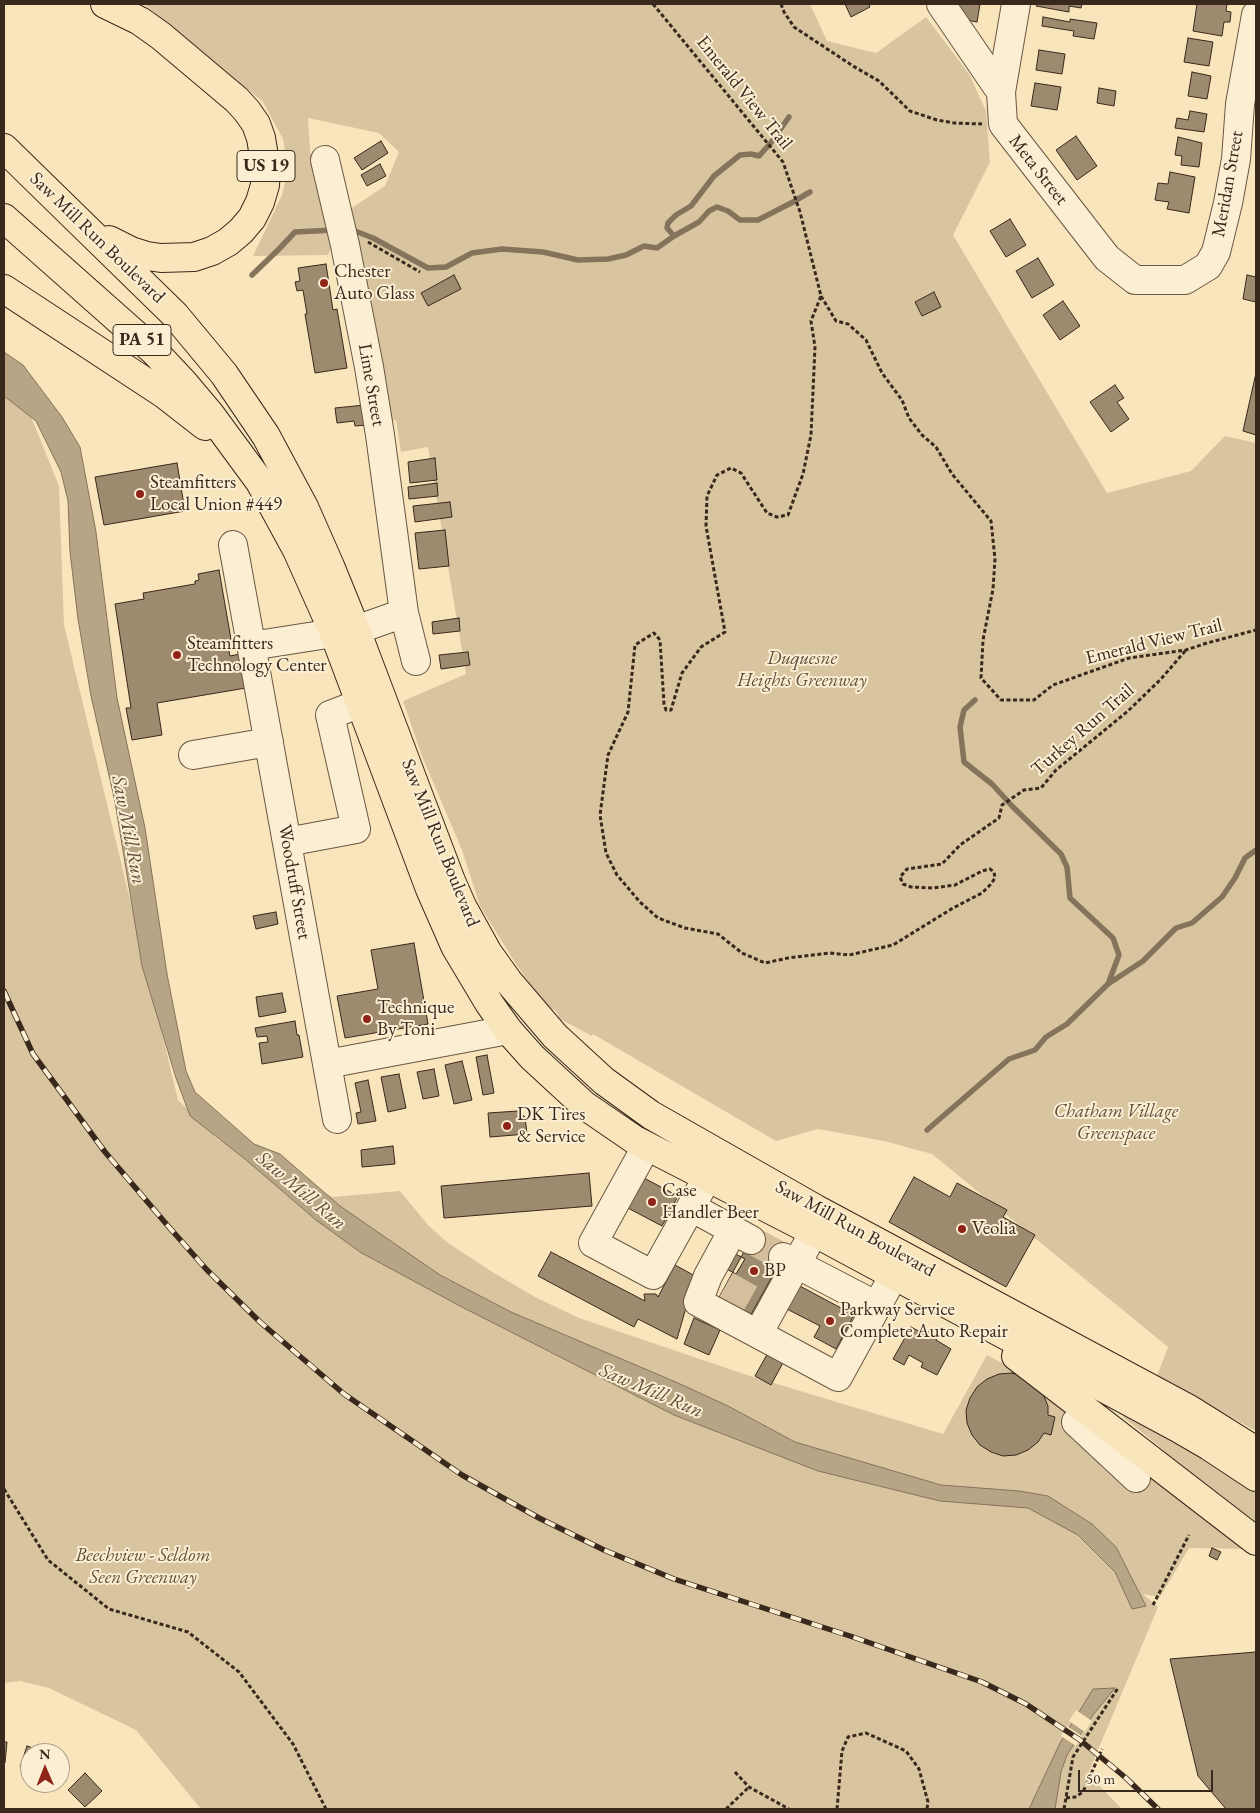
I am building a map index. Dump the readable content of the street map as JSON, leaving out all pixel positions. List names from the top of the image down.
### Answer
{
  "streets": {
    "highway": ["US 19", "Saw Mill Run Boulevard", "PA 51"],
    "street": [
      "Meta Street",
      "Meridan Street",
      "Lime Street",
      "Woodruff Street"
    ],
    "path": ["Emerald View Trail", "Turkey Run Trail"]
  },
  "crossings": [
    ["Emerald View Trail", "Turkey Run Trail"],
    ["US 19", "Saw Mill Run Boulevard"],
    ["Meta Street", "Meridan Street"]
  ],
  "water": ["Saw Mill Run"],
  "parks": ["Duquesne Heights Greenway", "Chatham Village Greenspace", "Beechview - Seldom Seen Greenway"],
  "places": [
    "Chester Auto Glass",
    "Steamfitters Local Union #449",
    "Steamfitters Technology Center",
    "Technique By Toni",
    "DK Tires & Service",
    "Case Handler Beer",
    "Veolia",
    "BP",
    "Parkway Service Complete Auto Repair"
  ],
  "scale_bar": "50 m",
  "north": "top"
}
